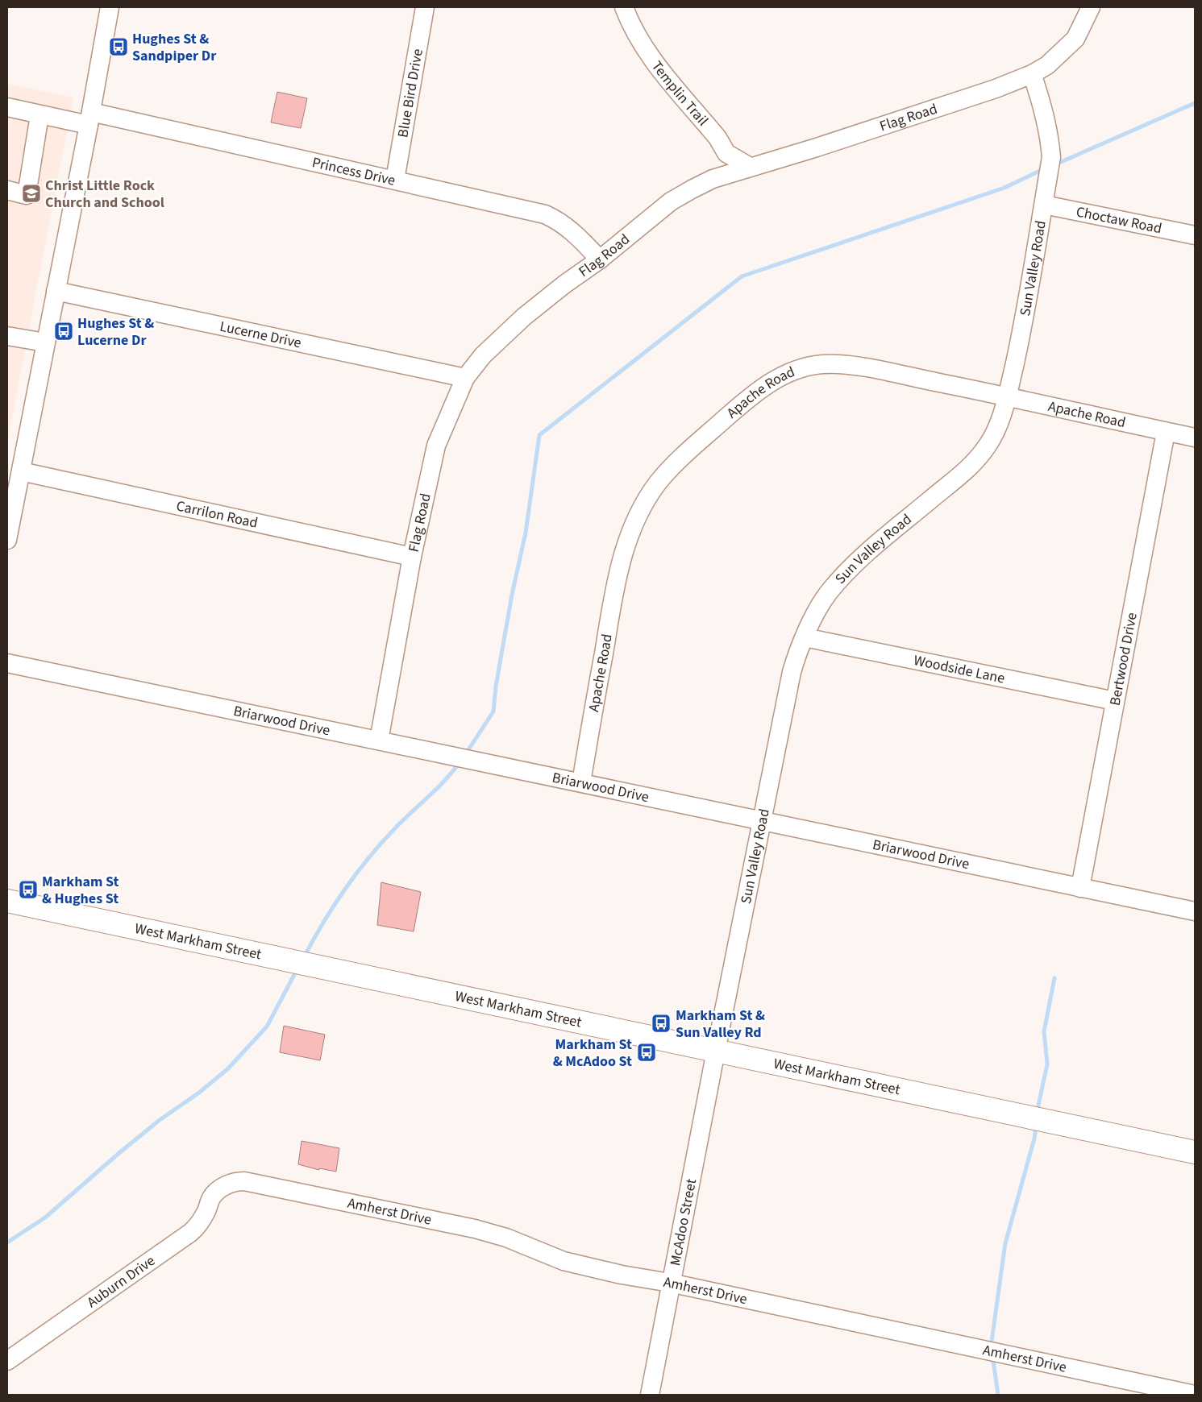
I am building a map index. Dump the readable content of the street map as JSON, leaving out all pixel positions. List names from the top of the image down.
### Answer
{
  "streets": {
    "main road": ["West Markham Street"],
    "street": [
      "Templin Trail",
      "Blue Bird Drive",
      "Flag Road",
      "Princess Drive",
      "Choctaw Road",
      "Sun Valley Road",
      "Lucerne Drive",
      "Apache Road",
      "Carrilon Road",
      "Bertwood Drive",
      "Woodside Lane",
      "Briarwood Drive",
      "Amherst Drive",
      "McAdoo Street",
      "Auburn Drive"
    ]
  },
  "crossings": [
    ["Templin Trail", "Flag Road"],
    ["Blue Bird Drive", "Princess Drive"],
    ["Flag Road", "Princess Drive"],
    ["Flag Road", "Sun Valley Road"],
    ["Flag Road", "Lucerne Drive"],
    ["Flag Road", "Carrilon Road"],
    ["Flag Road", "Briarwood Drive"],
    ["Choctaw Road", "Sun Valley Road"],
    ["Sun Valley Road", "Apache Road"],
    ["Sun Valley Road", "Woodside Lane"],
    ["Sun Valley Road", "Briarwood Drive"],
    ["Sun Valley Road", "West Markham Street"],
    ["Sun Valley Road", "McAdoo Street"],
    ["Apache Road", "Bertwood Drive"],
    ["Apache Road", "Briarwood Drive"],
    ["Bertwood Drive", "Woodside Lane"],
    ["Bertwood Drive", "Briarwood Drive"],
    ["West Markham Street", "McAdoo Street"],
    ["Amherst Drive", "McAdoo Street"],
    ["Amherst Drive", "Auburn Drive"]
  ],
  "places": {
    "bus stop": [
      "Hughes St & Sandpiper Dr",
      "Hughes St & Lucerne Dr",
      "Markham St & Hughes St",
      "Markham St & Sun Valley Rd",
      "Markham St & McAdoo St"
    ],
    "school or university": ["Christ Little Rock Church and School"]
  }
}
